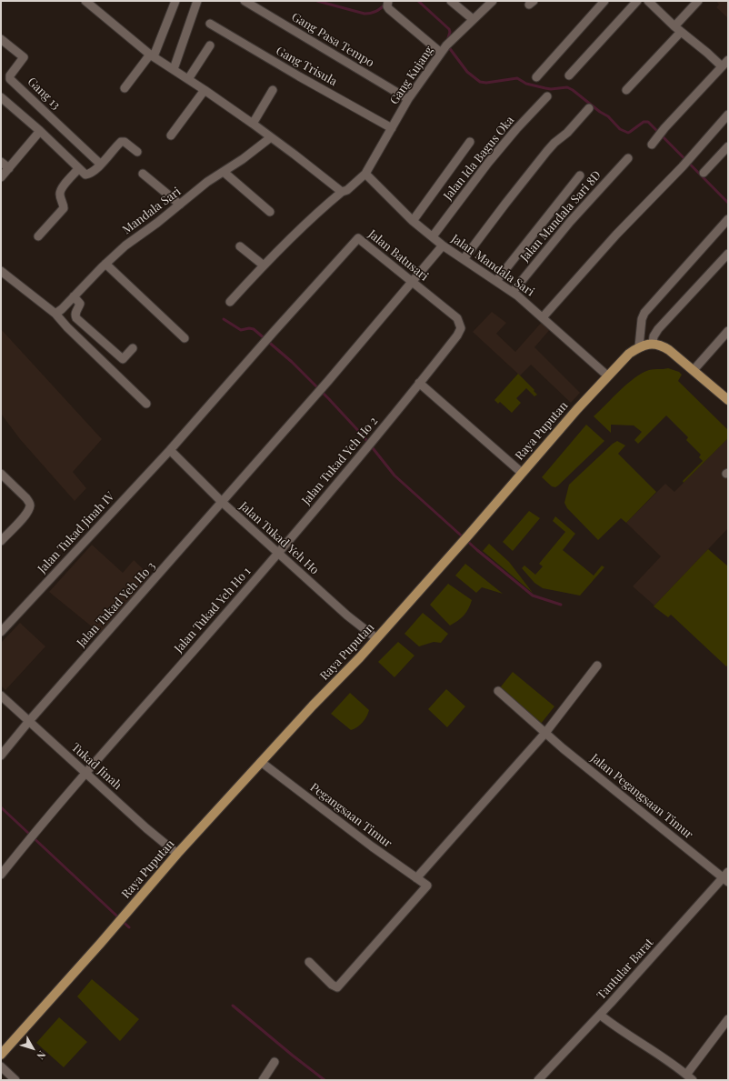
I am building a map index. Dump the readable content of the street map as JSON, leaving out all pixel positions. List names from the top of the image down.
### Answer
{
  "streets": {
    "main road": ["Raya Puputan"],
    "street": [
      "Gang Pasa Tempo",
      "Gang Trisula",
      "Gang Kujang",
      "Gang 13",
      "Jalan Ida Bagus Oka",
      "Mandala Sari",
      "Jalan Mandala Sari 8D",
      "Jalan Batusari",
      "Jalan Mandala Sari",
      "Jalan Tukad Yeh Ho 2",
      "Jalan Tukad Jinah IV",
      "Jalan Tukad Yeh Ho",
      "Jalan Tukad Yeh Ho 3",
      "Jalan Tukad Yeh Ho 1",
      "Tukad Jinah",
      "Jalan Pegangsaan Timur",
      "Pegangsaan Timur",
      "Tantular Barat"
    ]
  },
  "crossings": [
    ["Gang Pasa Tempo", "Gang Kujang"],
    ["Gang Trisula", "Gang Kujang"],
    ["Gang Kujang", "Jalan Mandala Sari"],
    ["Jalan Ida Bagus Oka", "Jalan Mandala Sari"],
    ["Jalan Mandala Sari 8D", "Jalan Mandala Sari"],
    ["Jalan Batusari", "Jalan Tukad Yeh Ho 2"],
    ["Jalan Batusari", "Jalan Tukad Jinah IV"],
    ["Jalan Batusari", "Jalan Tukad Yeh Ho 3"],
    ["Jalan Mandala Sari", "Raya Puputan"],
    ["Jalan Mandala Sari", "Jalan Tukad Yeh Ho 3"],
    ["Raya Puputan", "Jalan Tukad Yeh Ho"],
    ["Raya Puputan", "Tukad Jinah"],
    ["Raya Puputan", "Pegangsaan Timur"],
    ["Jalan Tukad Yeh Ho 2", "Jalan Tukad Yeh Ho"],
    ["Jalan Tukad Yeh Ho 2", "Jalan Tukad Yeh Ho 1"],
    ["Jalan Tukad Jinah IV", "Jalan Tukad Yeh Ho"],
    ["Jalan Tukad Yeh Ho", "Jalan Tukad Yeh Ho 3"],
    ["Jalan Tukad Yeh Ho", "Jalan Tukad Yeh Ho 1"],
    ["Jalan Tukad Yeh Ho 3", "Tukad Jinah"],
    ["Jalan Tukad Yeh Ho 1", "Tukad Jinah"],
    ["Jalan Pegangsaan Timur", "Tantular Barat"]
  ],
  "north": "bottom right"
}
